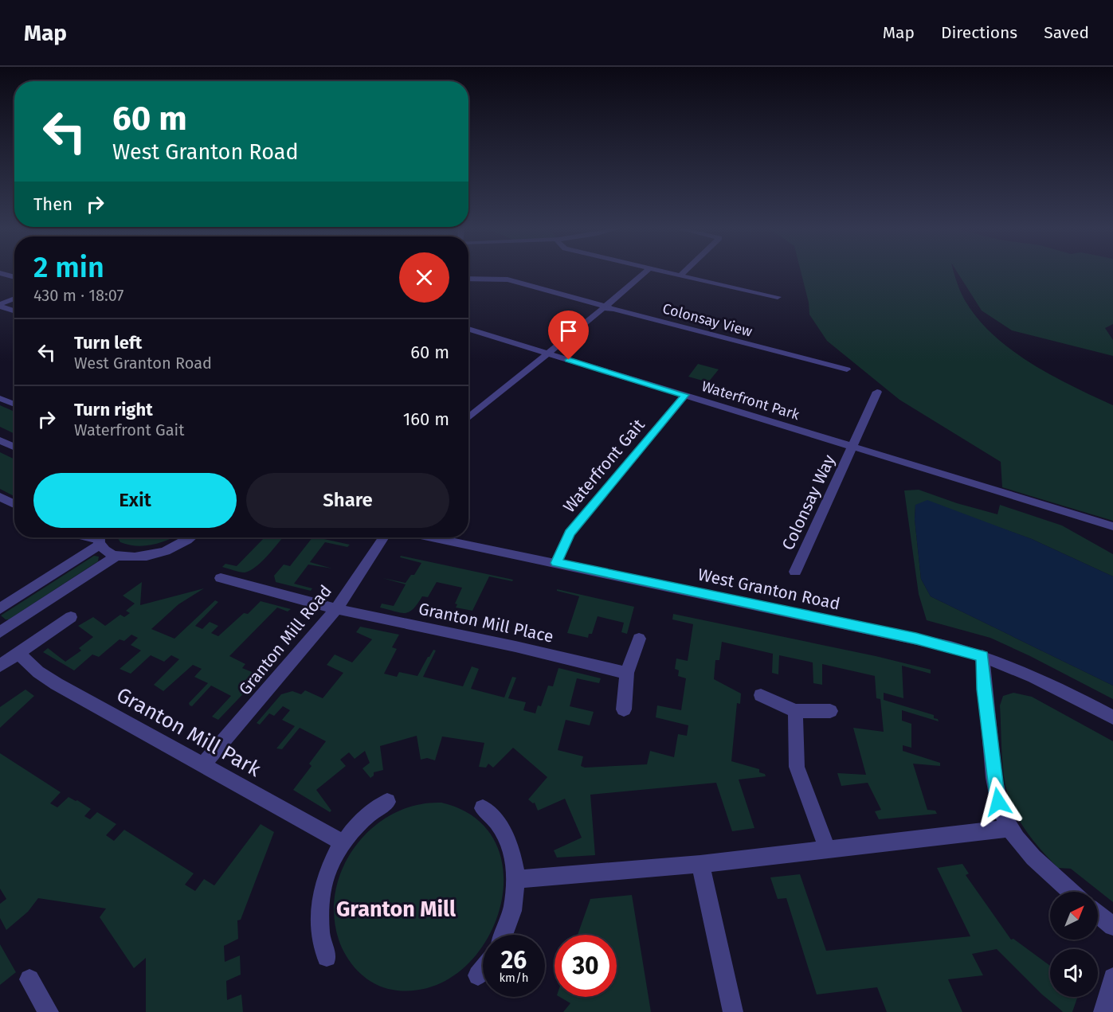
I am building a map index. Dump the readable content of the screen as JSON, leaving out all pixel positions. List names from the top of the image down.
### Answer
{
  "streets": {
    "street": [
      "Colonsay View",
      "Waterfront Park",
      "Waterfront Gait",
      "Colonsay Way",
      "West Granton Road",
      "Granton Mill Place",
      "Granton Mill Road",
      "Granton Mill Park"
    ]
  },
  "crossings": [
    ["Waterfront Park", "Waterfront Gait"],
    ["Waterfront Park", "Colonsay Way"],
    ["Waterfront Gait", "West Granton Road"],
    ["Granton Mill Place", "Granton Mill Road"],
    ["Granton Mill Road", "Granton Mill Park"]
  ],
  "districts": ["Granton Mill"],
  "north": "top right",
  "page": {
    "header": "Map",
    "nav": ["Map", "Directions", "Saved"],
    "turn": ["60 m", "West Granton Road"],
    "then": "Then",
    "heading": ["2 min", "430 m · 18:07"],
    "list": [
      {
        "name": "Turn left",
        "note": "West Granton Road",
        "value": "60 m"
      },
      {
        "name": "Turn right",
        "note": "Waterfront Gait",
        "value": "160 m"
      }
    ],
    "buttons": ["Exit", "Share"],
    "speed": "26 km/h",
    "limit": "30"
  }
}
